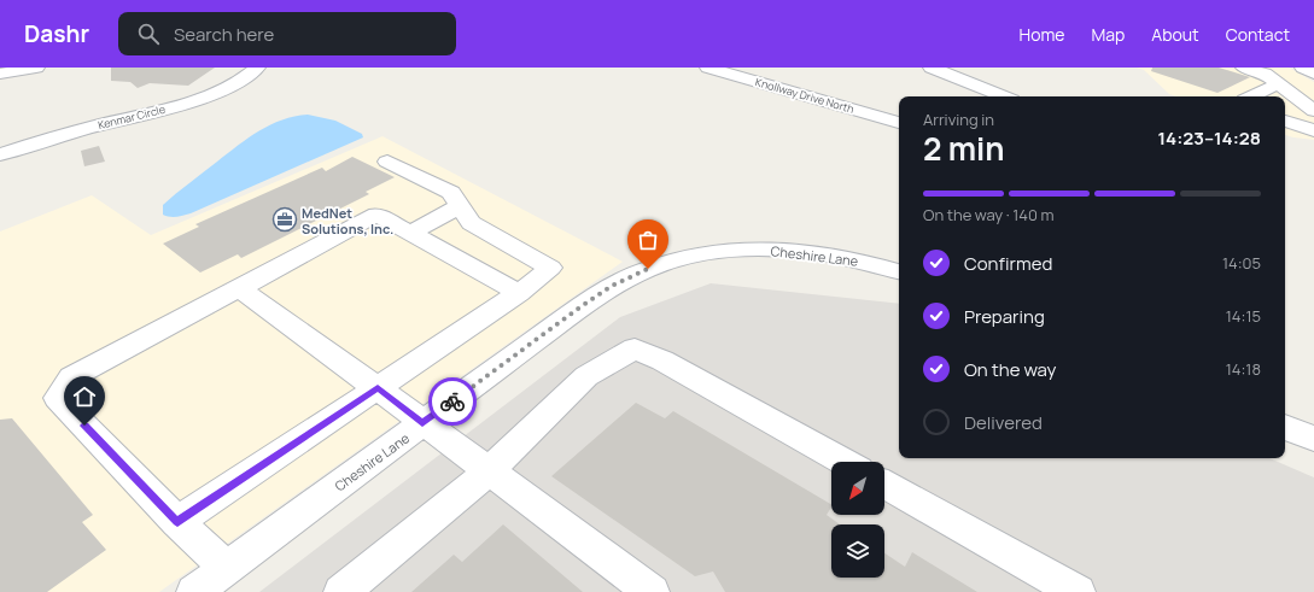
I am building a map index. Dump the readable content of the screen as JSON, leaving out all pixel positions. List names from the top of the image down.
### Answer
{
  "streets": {
    "street": ["Knollway Drive North", "Kenmar Circle", "Cheshire Lane"]
  },
  "places": {
    "office": ["MedNet Solutions, Inc."]
  },
  "north": "bottom left",
  "page": {
    "header": "Dashr",
    "search": "Search here",
    "nav": [
      "Home",
      "Map",
      "About",
      "Contact"
    ],
    "heading": ["2 min", "Arriving in", "14:23–14:28"],
    "bar": "On the way · 140 m",
    "list": [
      ["Confirmed", "14:05"],
      ["Preparing", "14:15"],
      ["On the way", "14:18"],
      "Delivered"
    ]
  }
}
